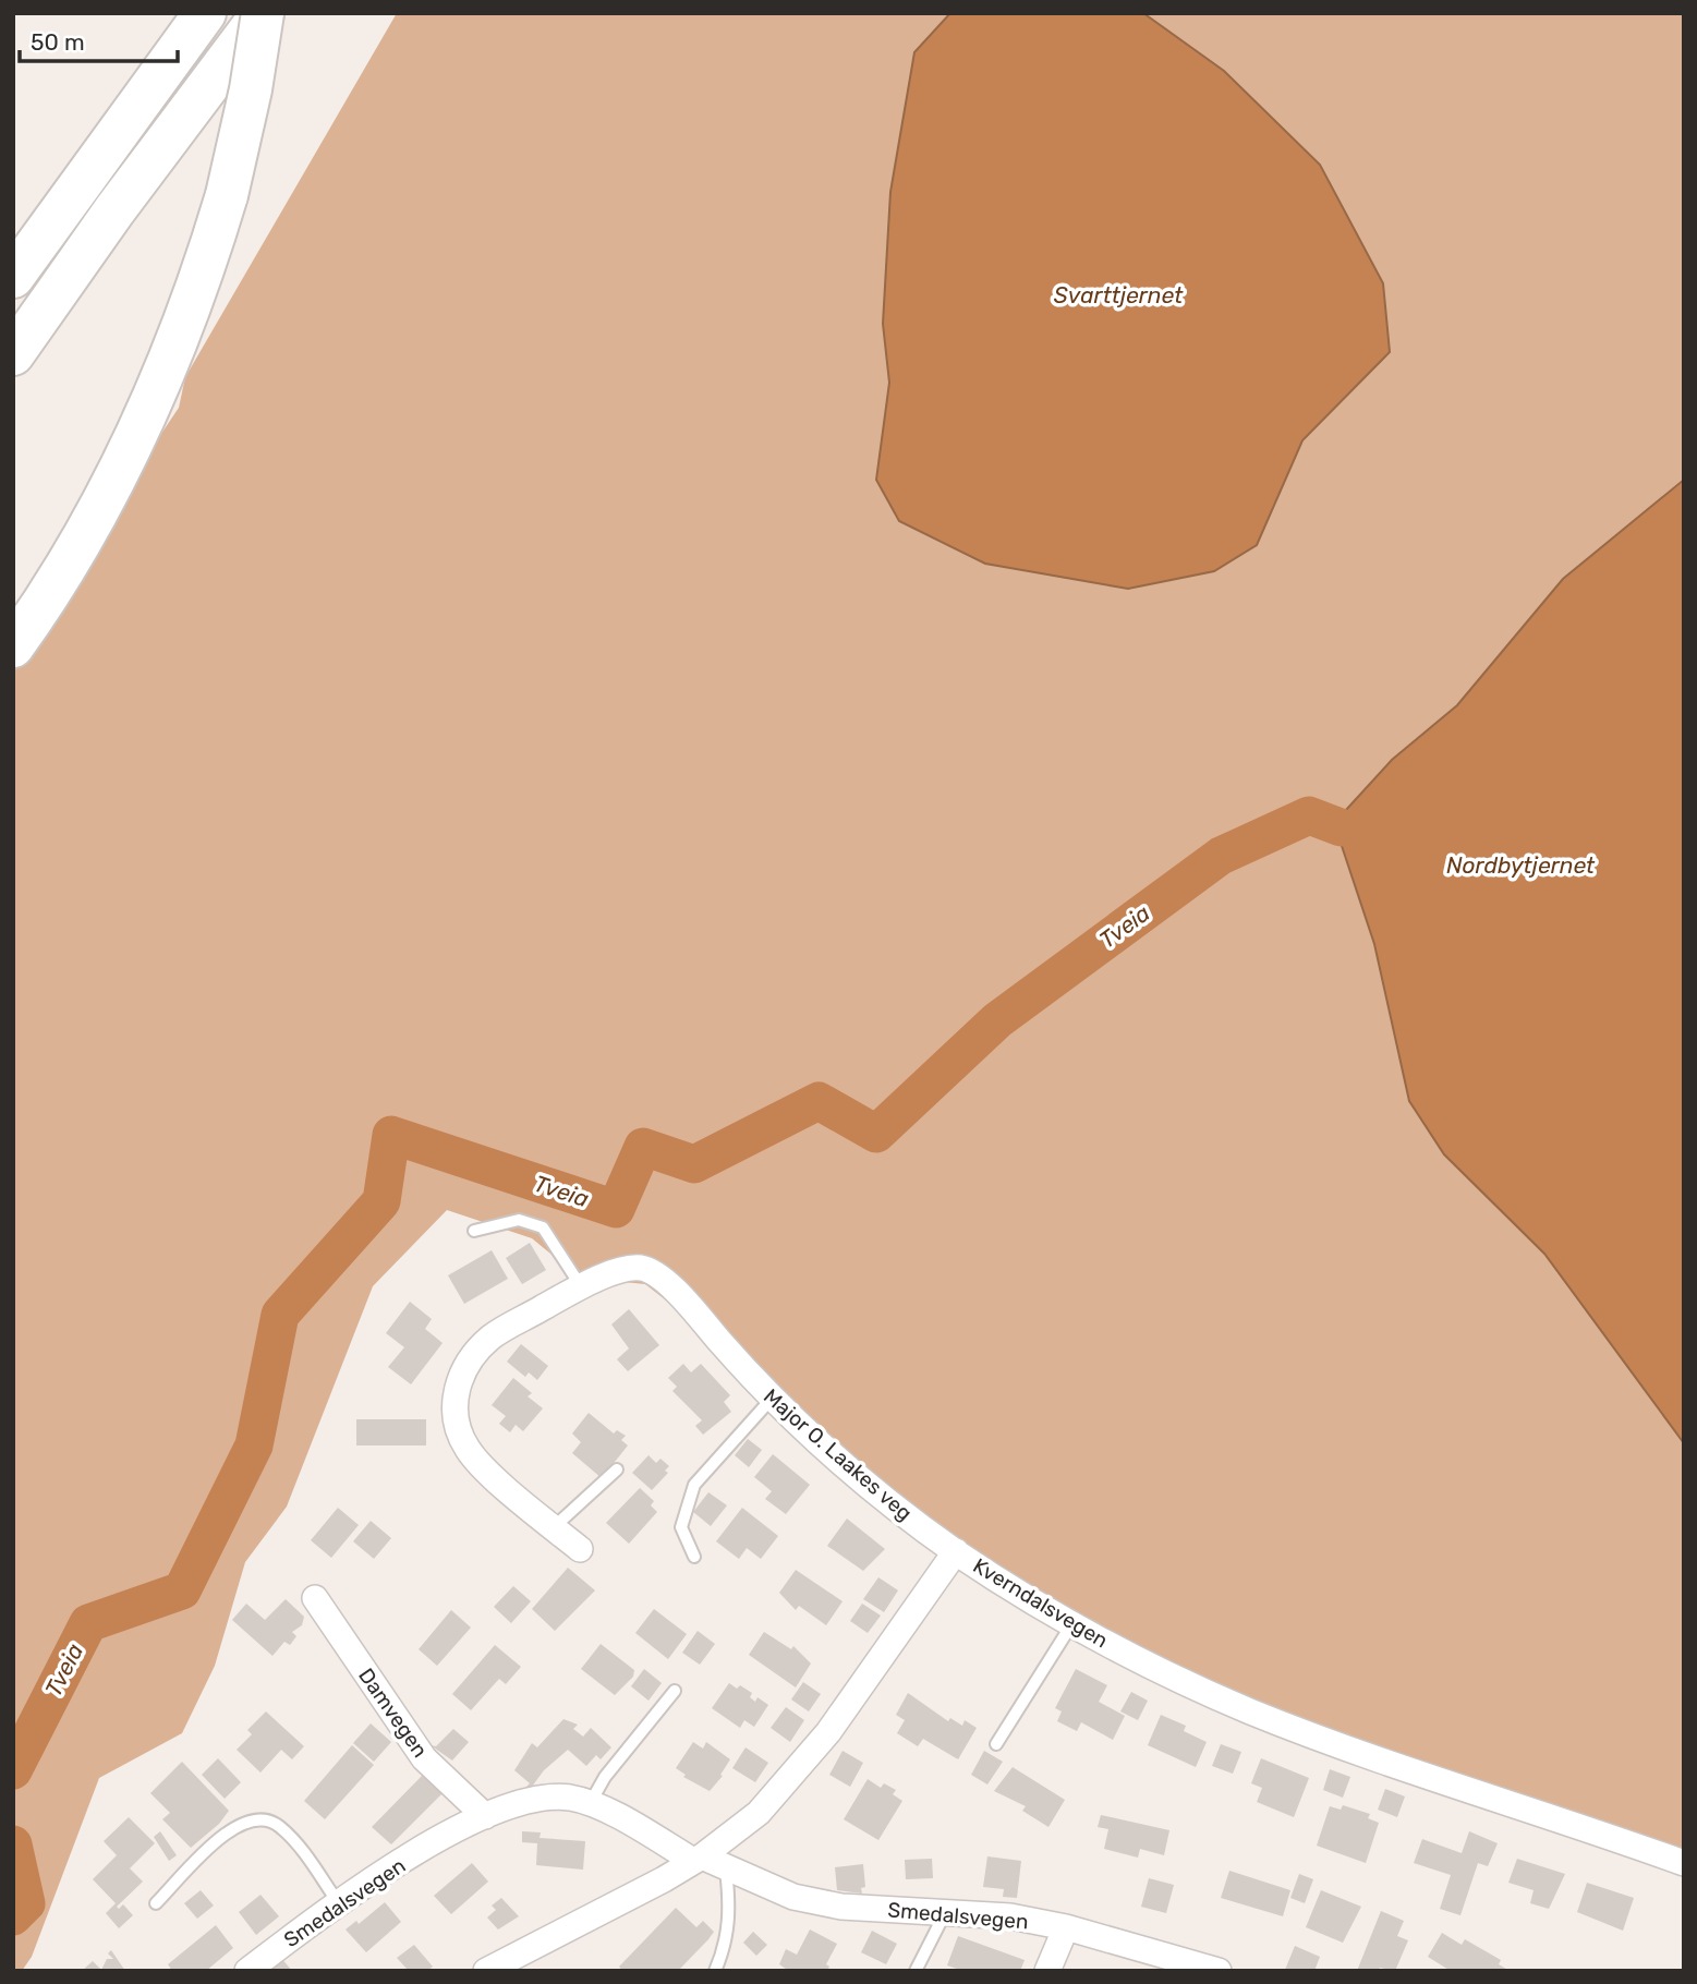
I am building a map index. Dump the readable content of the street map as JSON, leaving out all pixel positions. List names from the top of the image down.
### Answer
{
  "streets": {
    "street": [
      "Major O. Laakes veg",
      "Kverndalsvegen",
      "Damvegen",
      "Smedalsvegen"
    ]
  },
  "crossings": [
    ["Major O. Laakes veg", "Kverndalsvegen"],
    ["Kverndalsvegen", "Smedalsvegen"],
    ["Damvegen", "Smedalsvegen"]
  ],
  "water": ["Svarttjernet", "Nordbytjernet", "Tveia"],
  "scale_bar": "50 m"
}
